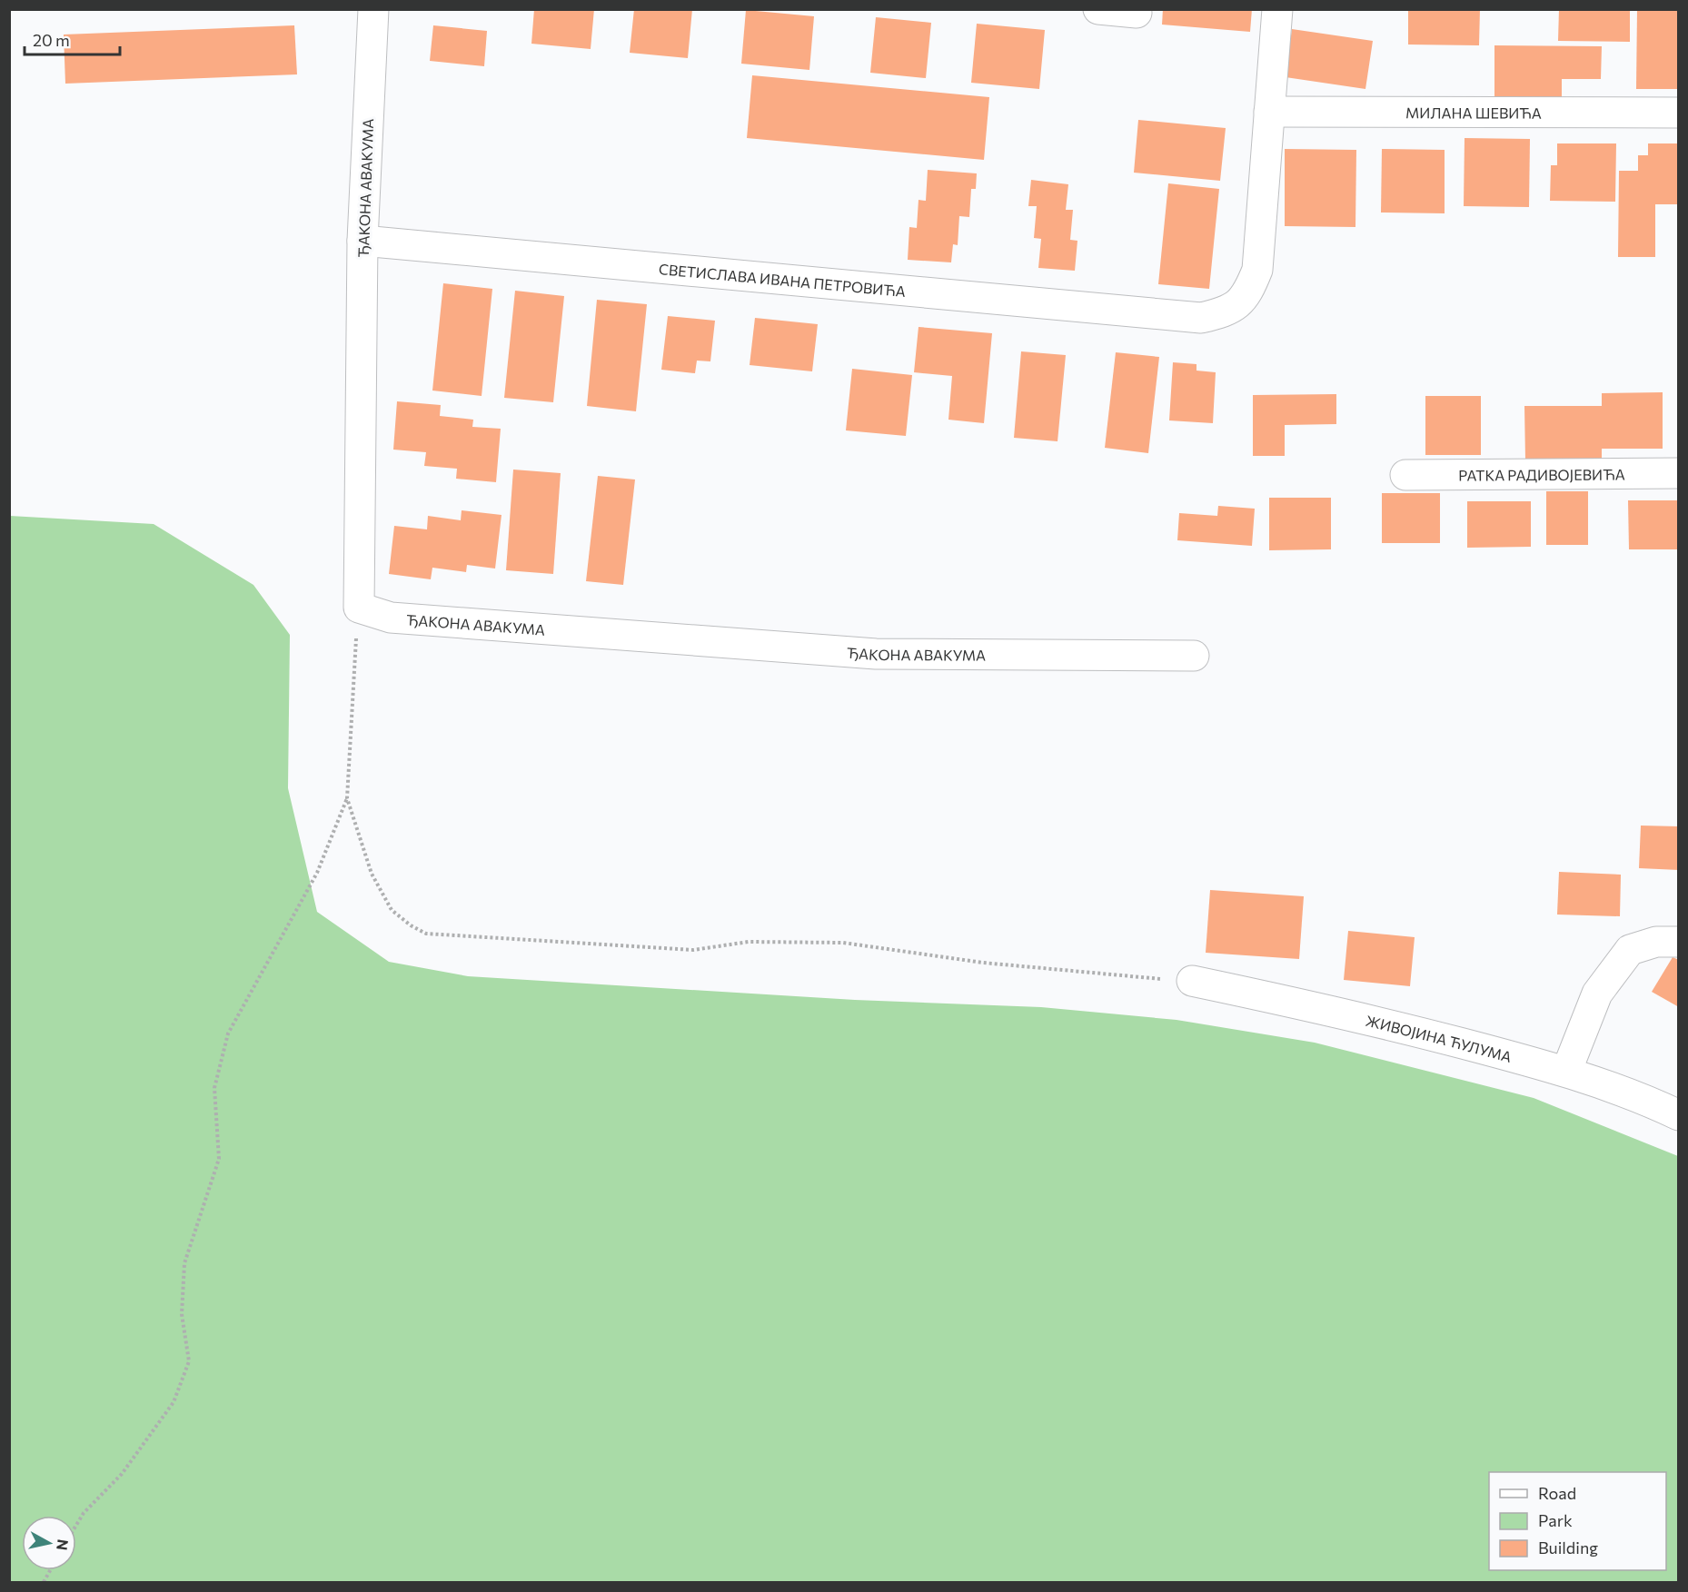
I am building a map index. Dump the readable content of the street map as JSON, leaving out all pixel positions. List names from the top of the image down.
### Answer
{
  "streets": {
    "street": [
      "МИЛАНА ШЕВИЋА",
      "ЂАКОНА АВАКУМА",
      "СВЕТИСЛАВА ИВАНА ПЕТРОВИЋА",
      "РАТКА РАДИВОЈЕВИЋА",
      "ЖИВОЈИНА ЋУЛУМА"
    ]
  },
  "crossings": [
    ["МИЛАНА ШЕВИЋА", "СВЕТИСЛАВА ИВАНА ПЕТРОВИЋА"],
    ["ЂАКОНА АВАКУМА", "СВЕТИСЛАВА ИВАНА ПЕТРОВИЋА"]
  ],
  "legend": ["Road", "Park", "Building"],
  "scale_bar": "20 m",
  "north": "right"
}
